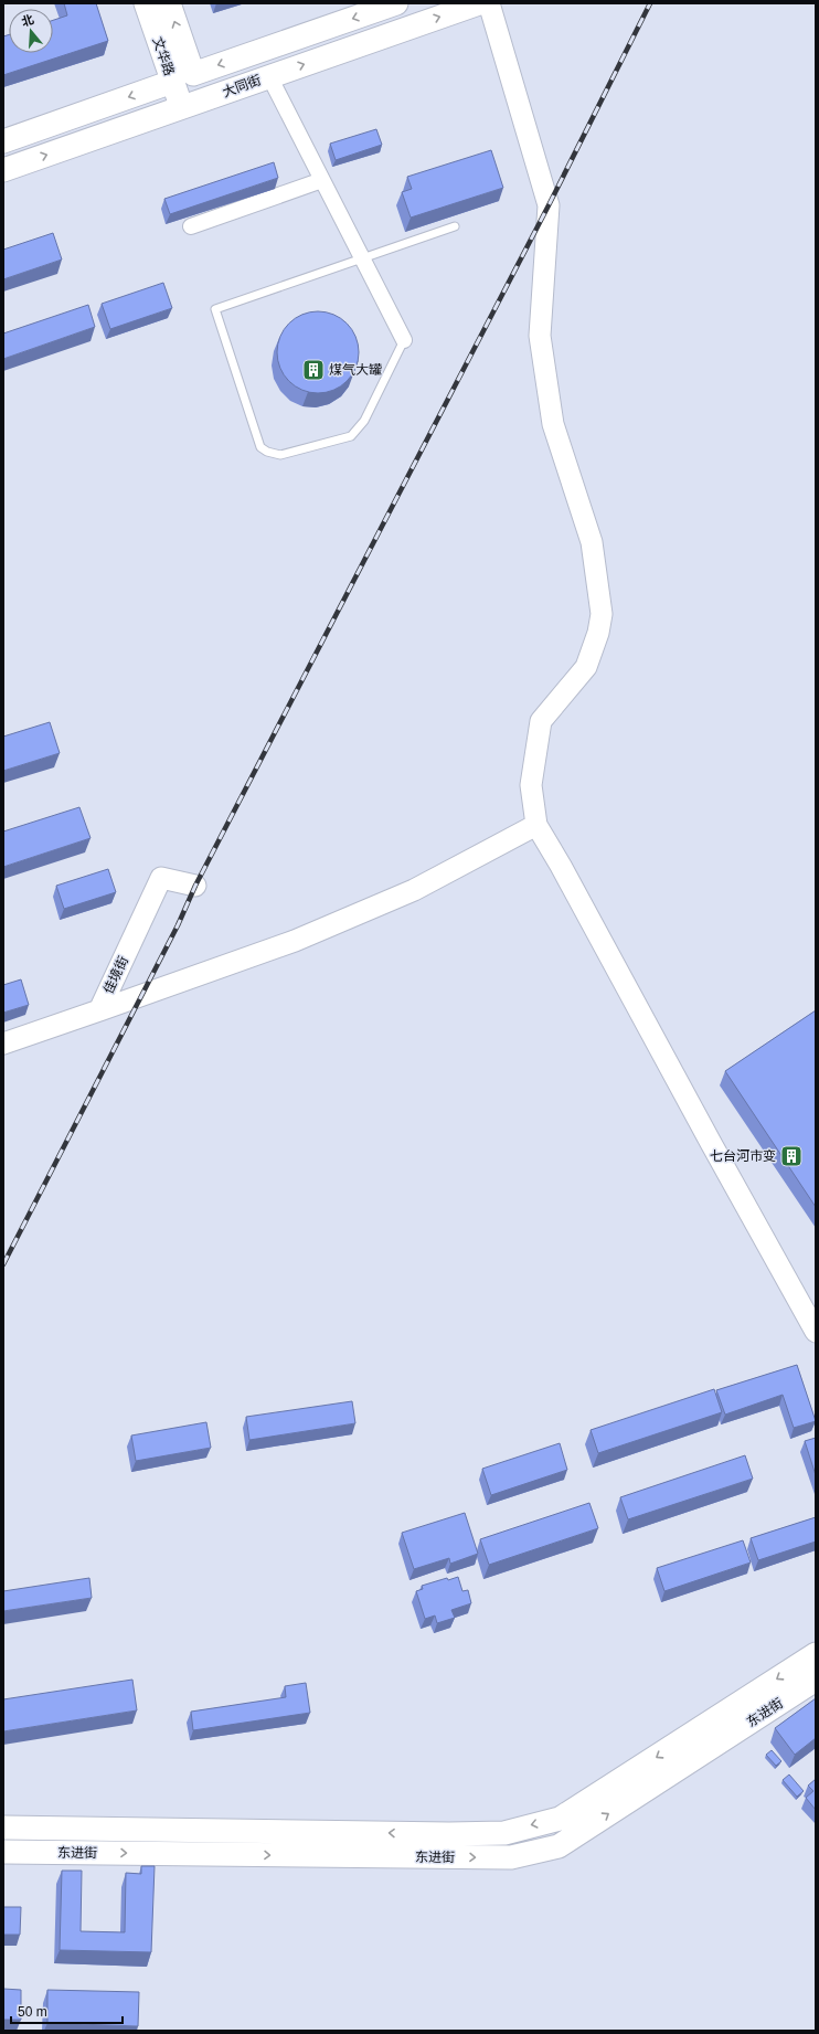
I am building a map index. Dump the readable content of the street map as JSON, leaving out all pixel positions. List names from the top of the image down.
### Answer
{
  "streets": {
    "main road": [
      "文华路",
      "大同街",
      "佳境街",
      "东进街"
    ]
  },
  "crossings": [
    ["文华路", "大同街"]
  ],
  "places": {
    "building": ["煤气大罐", "七台河市变"]
  },
  "scale_bar": "50 m",
  "north": "top"
}
